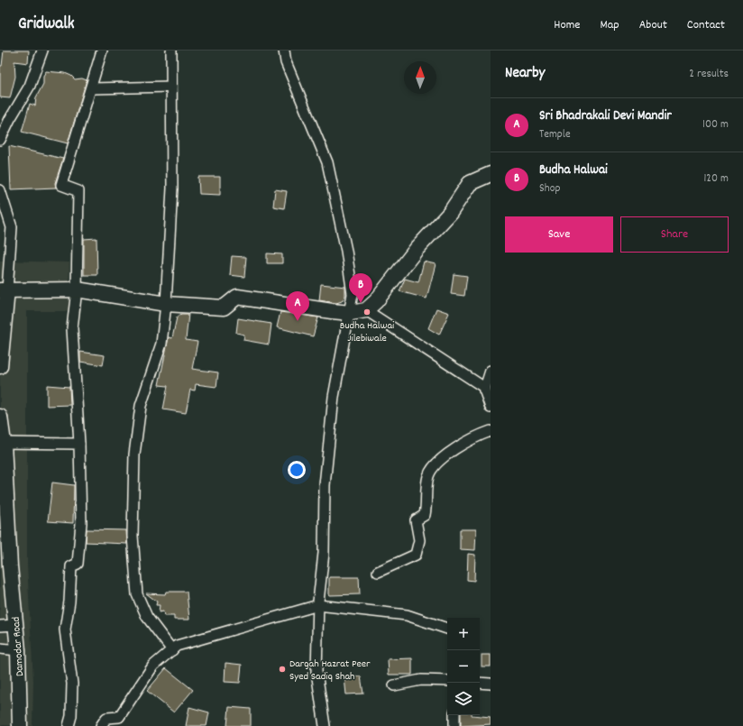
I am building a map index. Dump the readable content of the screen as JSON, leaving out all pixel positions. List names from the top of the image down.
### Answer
{
  "streets": {
    "street": ["Damodar Road"]
  },
  "places": ["Budha Halwai Jilebiwale", "Dargah Hazrat Peer Syed Sadiq Shah"],
  "north": "top",
  "page": {
    "header": "Gridwalk",
    "nav": [
      "Home",
      "Map",
      "About",
      "Contact"
    ],
    "heading": ["Nearby", "2 results"],
    "list": [
      {
        "mark": "A",
        "name": "Sri Bhadrakali Devi Mandir",
        "note": "Temple",
        "value": "100 m"
      },
      {
        "mark": "B",
        "name": "Budha Halwai",
        "note": "Shop",
        "value": "120 m"
      }
    ],
    "buttons": ["Save", "Share"],
    "pins": ["B", "A"],
    "map_buttons": ["+", "−"]
  }
}
